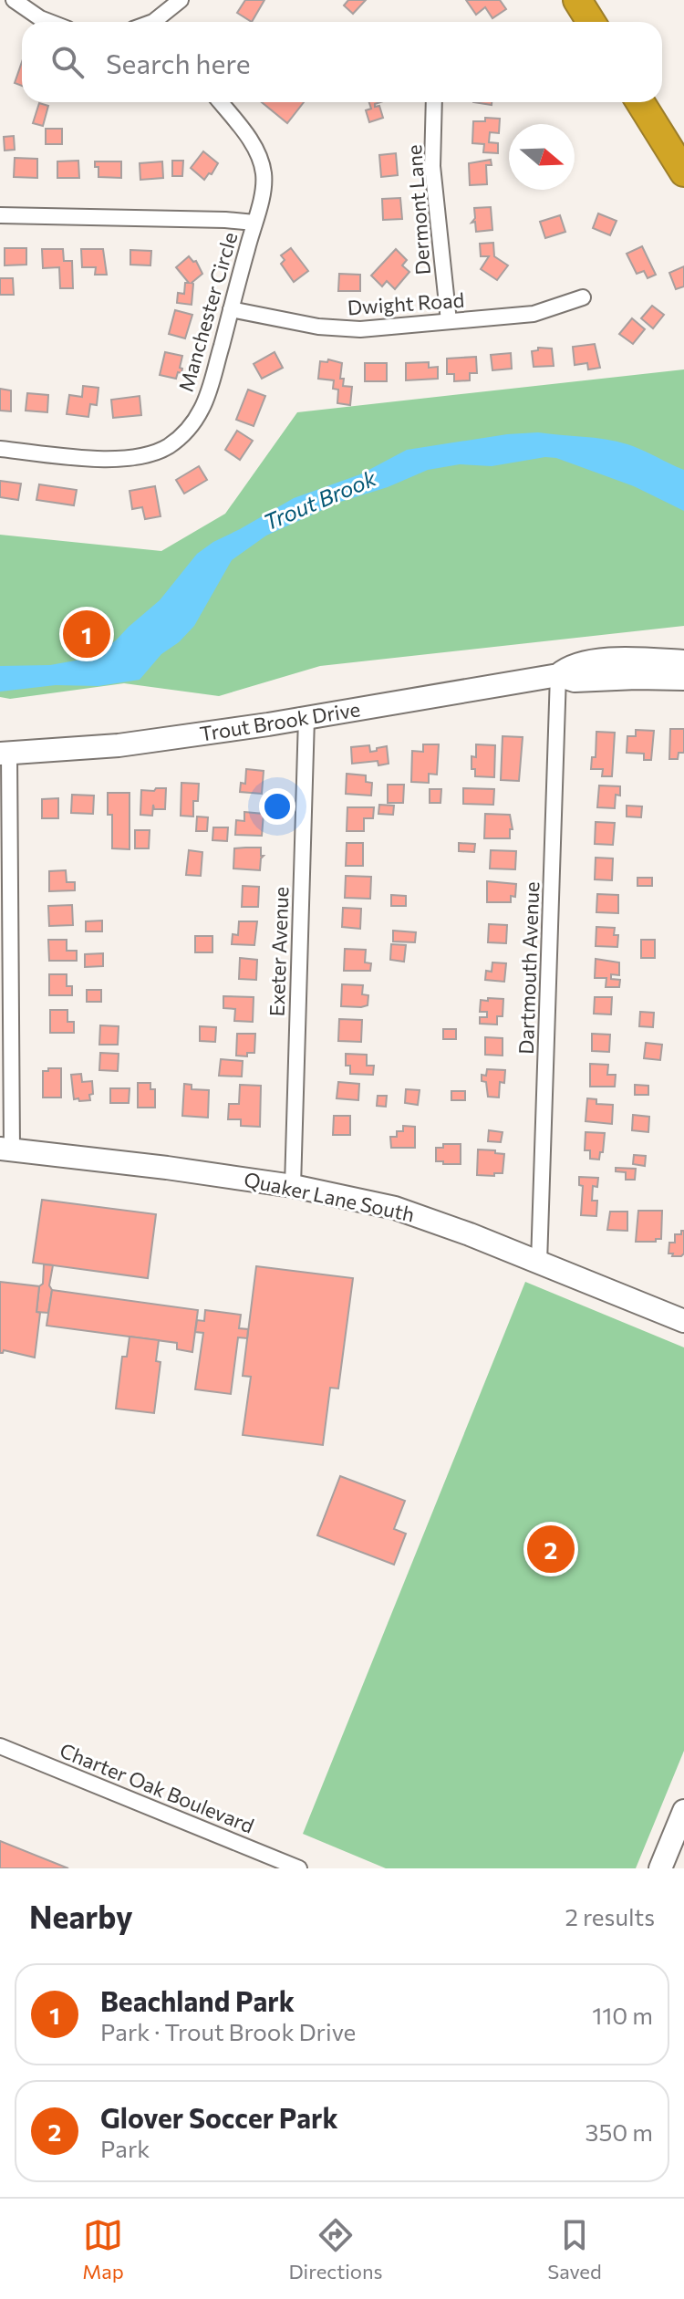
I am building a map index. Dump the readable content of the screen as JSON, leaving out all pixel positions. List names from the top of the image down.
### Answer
{
  "streets": {
    "main road": ["Trout Brook Drive", "Quaker Lane South"],
    "street": [
      "Dermont Lane",
      "Dwight Road",
      "Manchester Circle",
      "Exeter Avenue",
      "Dartmouth Avenue",
      "Charter Oak Boulevard"
    ]
  },
  "crossings": [
    ["Dermont Lane", "Dwight Road"],
    ["Dwight Road", "Manchester Circle"],
    ["Trout Brook Drive", "Exeter Avenue"],
    ["Trout Brook Drive", "Dartmouth Avenue"],
    ["Exeter Avenue", "Quaker Lane South"],
    ["Dartmouth Avenue", "Quaker Lane South"]
  ],
  "water": ["Trout Brook"],
  "north": "right",
  "page": {
    "search": "Search here",
    "pins": ["1", "2"],
    "heading": ["Nearby", "2 results"],
    "list": [
      {
        "mark": "1",
        "name": "Beachland Park",
        "note": "Park · Trout Brook Drive",
        "value": "110 m"
      },
      {
        "mark": "2",
        "name": "Glover Soccer Park",
        "note": "Park",
        "value": "350 m"
      }
    ],
    "nav": ["Map", "Directions", "Saved"]
  }
}
